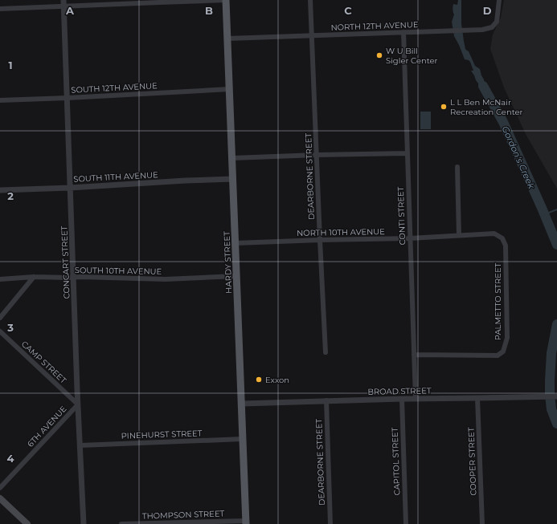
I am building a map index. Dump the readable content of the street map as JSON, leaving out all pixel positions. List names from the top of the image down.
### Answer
{
  "streets": {
    "main road": ["HARDY STREET"],
    "street": [
      "NORTH 12TH AVENUE",
      "SOUTH 12TH AVENUE",
      "SOUTH 11TH AVENUE",
      "DEARBORNE STREET",
      "CONTI STREET",
      "NORTH 10TH AVENUE",
      "CONCART STREET",
      "SOUTH 10TH AVENUE",
      "PALMETTO STREET",
      "CAMP STREET",
      "BROAD STREET",
      "6TH AVENUE",
      "PINEHURST STREET",
      "CAPITOL STREET",
      "COOPER STREET",
      "THOMPSON STREET"
    ]
  },
  "crossings": [
    ["NORTH 12TH AVENUE", "DEARBORNE STREET"],
    ["NORTH 12TH AVENUE", "CONTI STREET"],
    ["NORTH 12TH AVENUE", "HARDY STREET"],
    ["SOUTH 12TH AVENUE", "CONCART STREET"],
    ["SOUTH 12TH AVENUE", "HARDY STREET"],
    ["SOUTH 11TH AVENUE", "CONCART STREET"],
    ["SOUTH 11TH AVENUE", "HARDY STREET"],
    ["DEARBORNE STREET", "NORTH 10TH AVENUE"],
    ["DEARBORNE STREET", "BROAD STREET"],
    ["CONTI STREET", "NORTH 10TH AVENUE"],
    ["CONTI STREET", "PALMETTO STREET"],
    ["CONTI STREET", "BROAD STREET"],
    ["NORTH 10TH AVENUE", "HARDY STREET"],
    ["NORTH 10TH AVENUE", "PALMETTO STREET"],
    ["CONCART STREET", "SOUTH 10TH AVENUE"],
    ["CONCART STREET", "CAMP STREET"],
    ["CONCART STREET", "6TH AVENUE"],
    ["CONCART STREET", "PINEHURST STREET"],
    ["HARDY STREET", "SOUTH 10TH AVENUE"],
    ["HARDY STREET", "BROAD STREET"],
    ["HARDY STREET", "PINEHURST STREET"],
    ["HARDY STREET", "THOMPSON STREET"],
    ["CAMP STREET", "6TH AVENUE"],
    ["BROAD STREET", "CAPITOL STREET"],
    ["BROAD STREET", "COOPER STREET"]
  ],
  "water": ["Gordon's Creek"],
  "places": ["W U Bill Sigler Center", "L L Ben McNair Recreation Center", "Exxon"],
  "grid": {
    "columns": [
      "A",
      "B",
      "C",
      "D"
    ],
    "rows": [
      "1",
      "2",
      "3",
      "4"
    ]
  }
}
